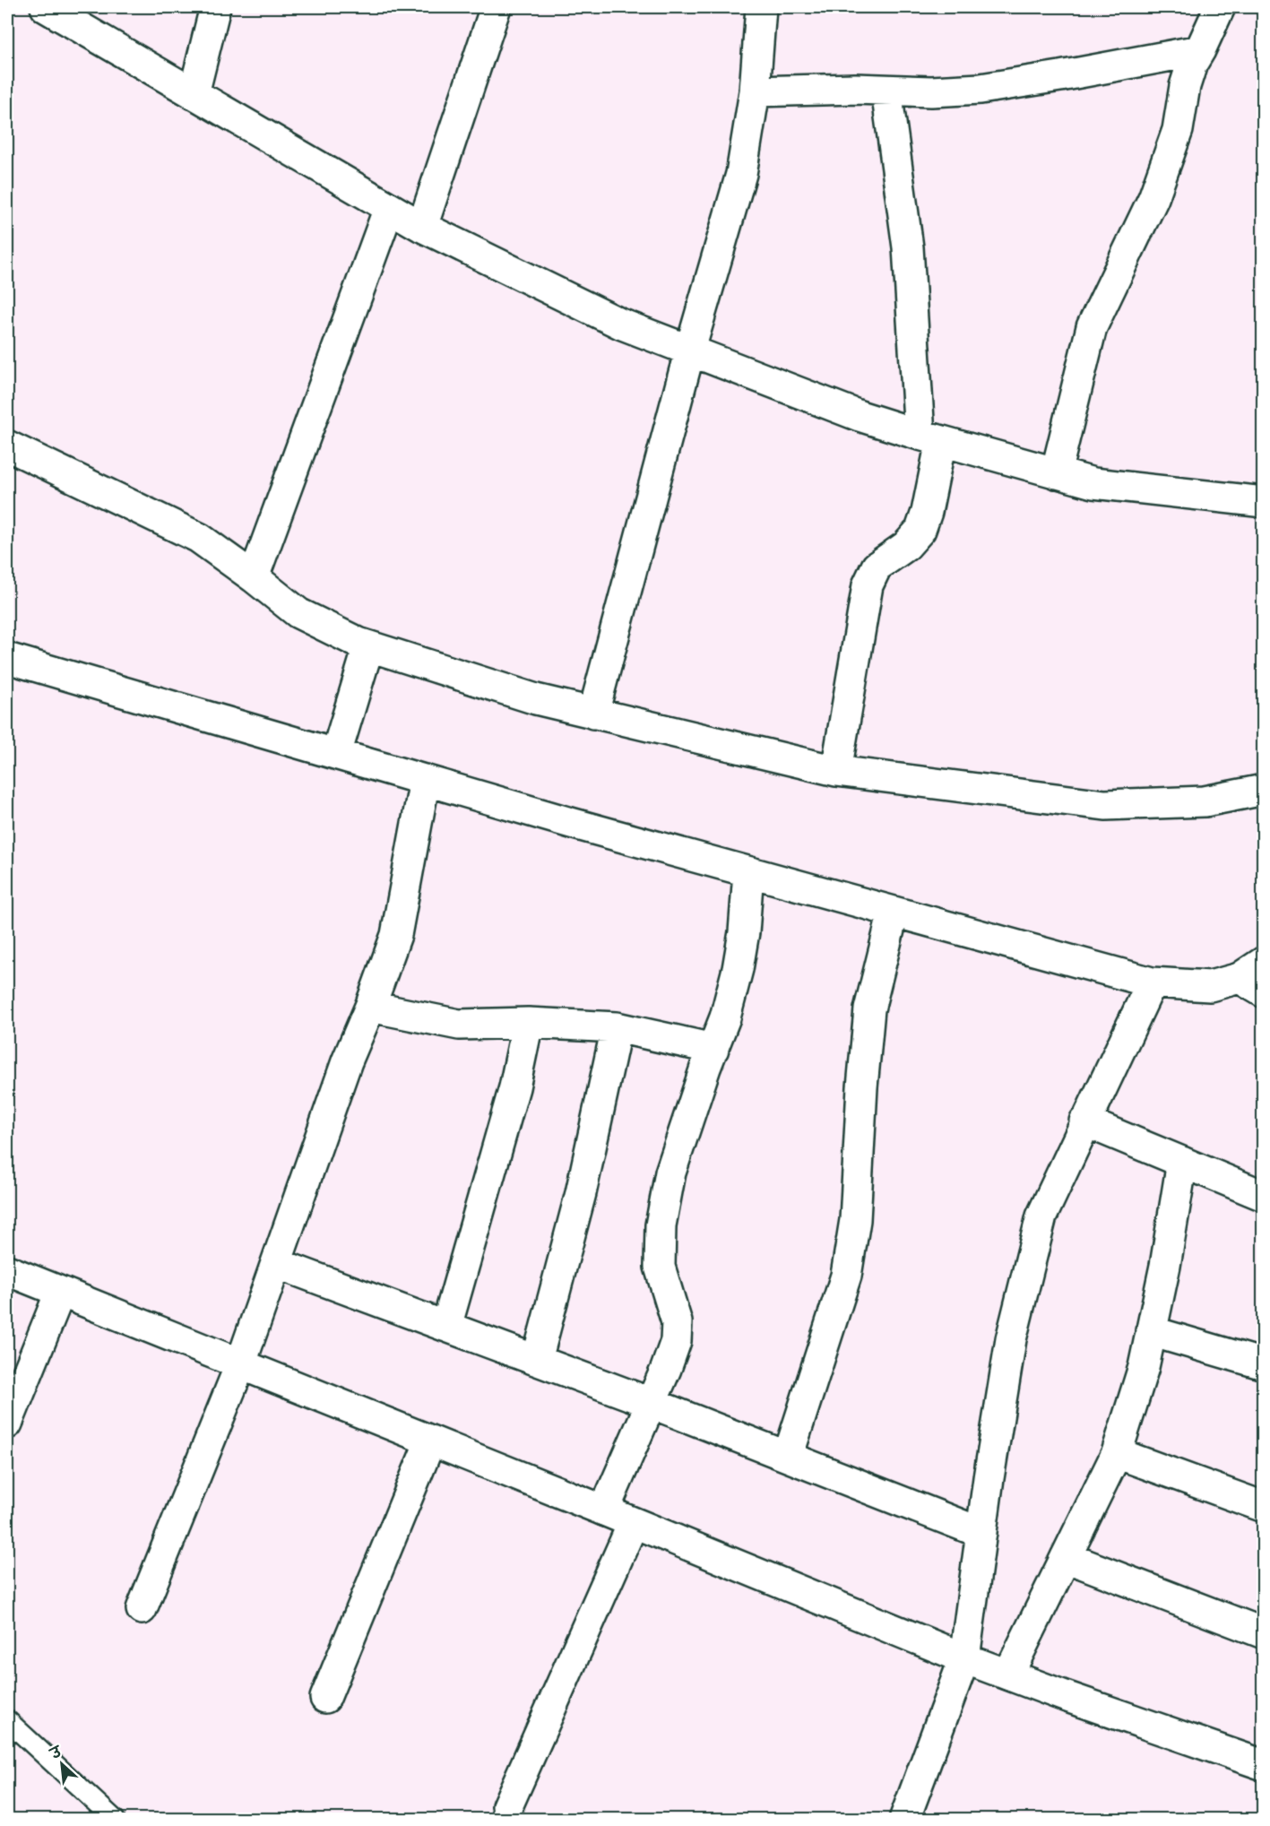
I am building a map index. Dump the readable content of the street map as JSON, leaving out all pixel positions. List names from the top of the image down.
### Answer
{
  "north": "top left"
}
